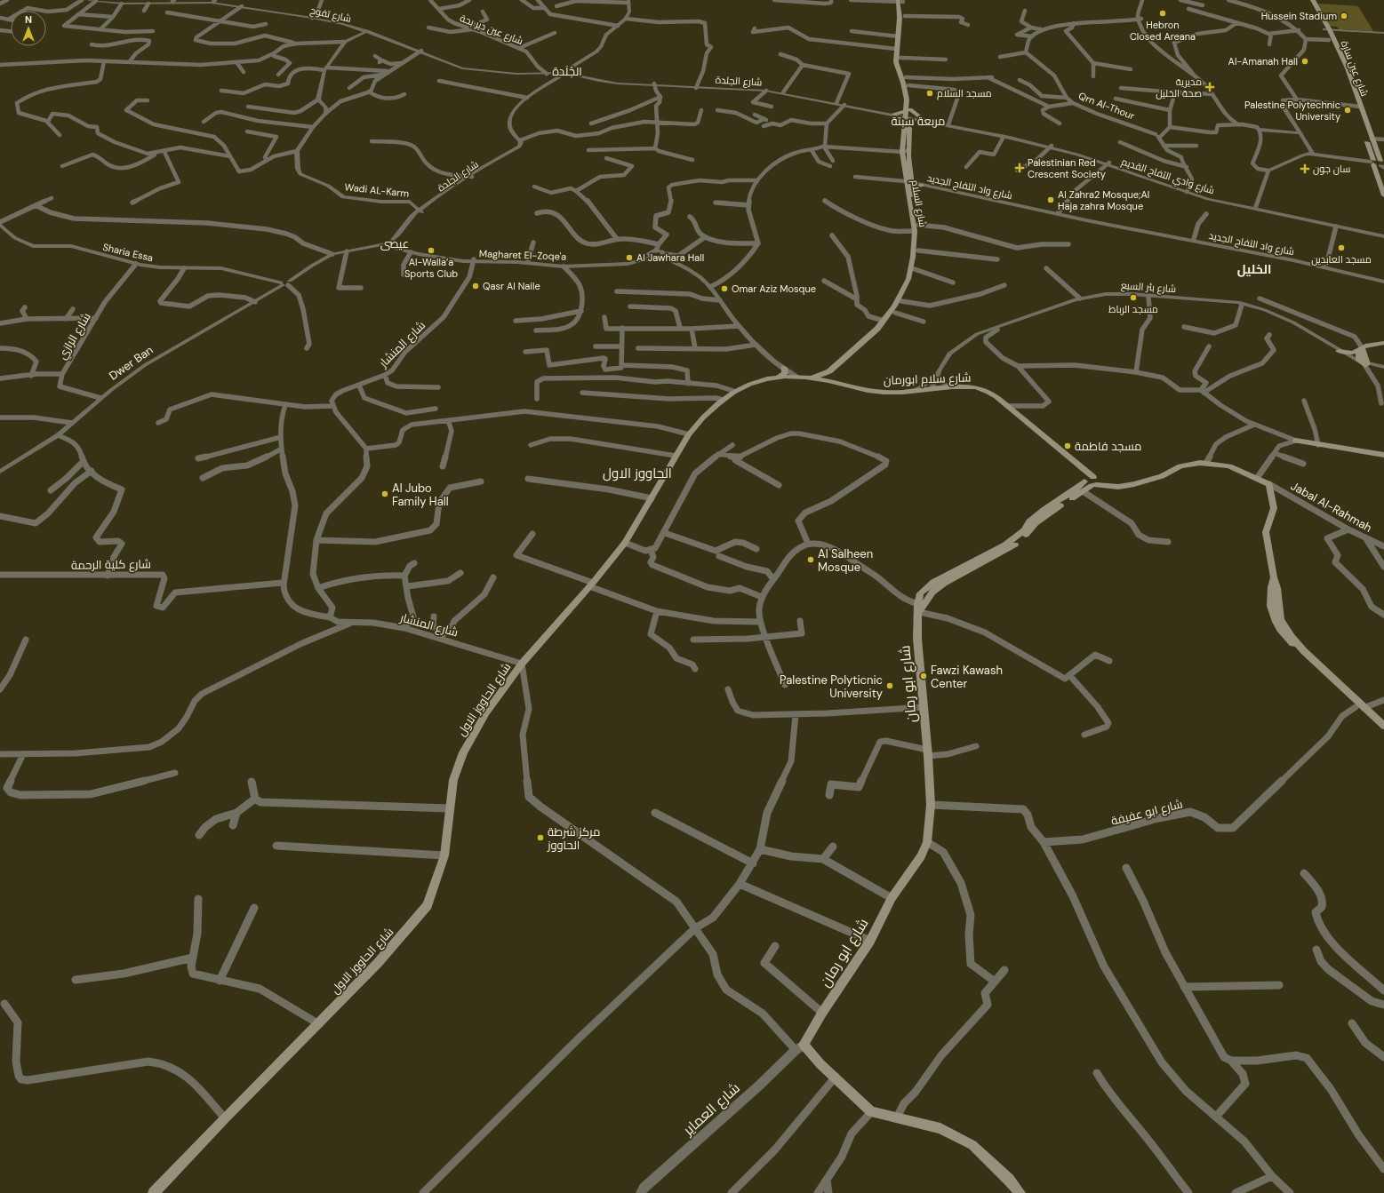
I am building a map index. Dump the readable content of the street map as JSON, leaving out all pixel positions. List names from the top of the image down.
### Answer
{
  "streets": {
    "main road": [
      "شارع عين سارة",
      "شارع السلام",
      "شارع سلام ابورمان",
      "شارع ابو رمان",
      "شارع الحاووز الاول"
    ],
    "street": [
      "شارع تفوح",
      "شارع عين دير بحة",
      "شارع الجلدة",
      "Qrn Al-Thour",
      "شارع وادي التفاح القديم",
      "شارع واد التفاح الجديد",
      "Wadi AL-Karm",
      "Sharia Essa",
      "Magharet El-Zoqe'a",
      "شارع بئر السبع",
      "شارع الرازي",
      "شارع المنشار",
      "Dwer Ban",
      "Jabal Al-Rahmah",
      "شارع كلية الرحمة",
      "شارع ابو عفيفة",
      "شارع العماير"
    ]
  },
  "crossings": [
    ["شارع تفوح", "شارع عين دير بحة"],
    ["شارع الجلدة", "Wadi AL-Karm"],
    ["شارع الجلدة", "شارع السلام"],
    ["شارع الجلدة", "Magharet El-Zoqe'a"],
    ["شارع الجلدة", "Dwer Ban"],
    ["شارع واد التفاح الجديد", "شارع السلام"],
    ["شارع السلام", "شارع سلام ابورمان"],
    ["Sharia Essa", "شارع الرازي"],
    ["Sharia Essa", "Dwer Ban"],
    ["Magharet El-Zoqe'a", "شارع المنشار"],
    ["Magharet El-Zoqe'a", "Dwer Ban"],
    ["شارع بئر السبع", "شارع سلام ابورمان"],
    ["شارع الرازي", "Dwer Ban"],
    ["شارع المنشار", "شارع كلية الرحمة"],
    ["شارع المنشار", "شارع الحاووز الاول"],
    ["شارع ابو رمان", "شارع العماير"]
  ],
  "districts": [
    "الجًلَدة",
    "مربعة سبتة",
    "عيصى",
    "الخليل",
    "الحاووز الاول"
  ],
  "places": {
    "other": [
      "Hebron Closed Areana",
      "Hussein Stadium",
      "Al-Amanah Hall",
      "مسجد السلام",
      "Palestine Polytechnic University",
      "Al Zahra2 Mosque;Al Haja zahra Mosque",
      "مسجد العابدين",
      "Al-Walla’a Sports Club",
      "Al Jawhara Hall",
      "Qasr Al Naile",
      "Omar Aziz Mosque",
      "مسجد الرباط",
      "مسجد فاطمة",
      "Al Jubo Family Hall",
      "Al Salheen Mosque",
      "Fawzi Kawash Center",
      "Palestine Polyticnic University",
      "مركز شرطة الحاووز"
    ],
    "health": ["مديرية صحة الخليل", "Palestinian Red Crescent Society", "سان جون"]
  },
  "north": "top"
}
